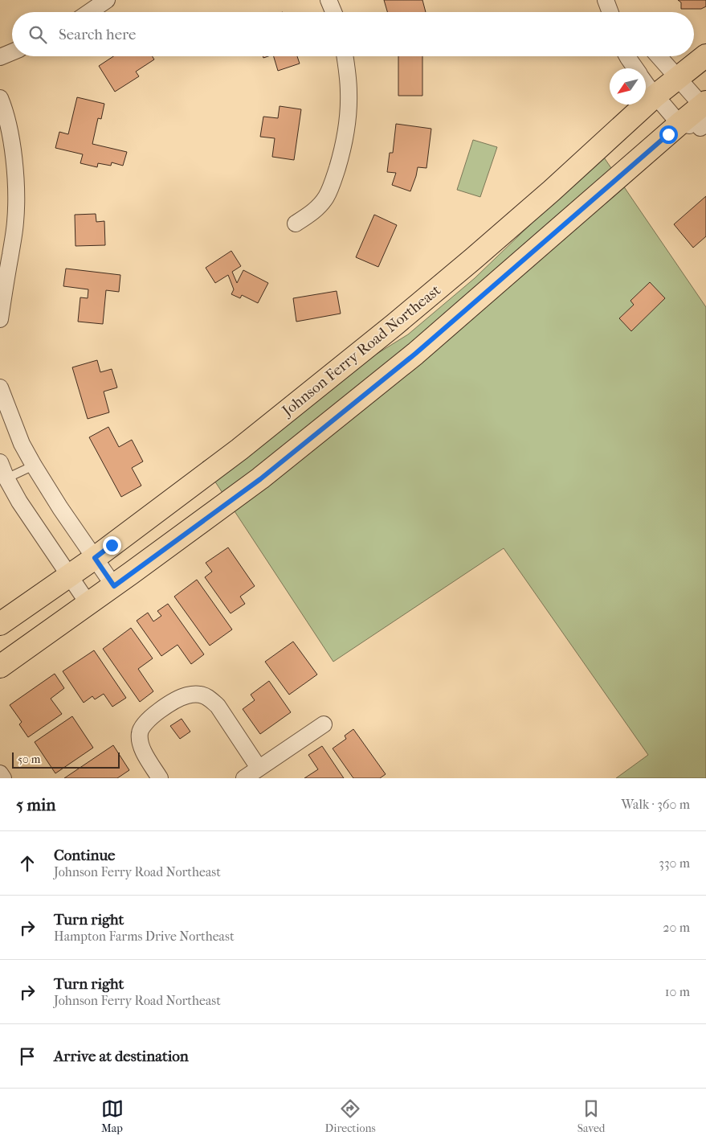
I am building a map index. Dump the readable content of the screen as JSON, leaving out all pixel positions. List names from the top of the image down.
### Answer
{
  "streets": {
    "main road": ["Johnson Ferry Road Northeast"]
  },
  "scale_bar": "50 m",
  "north": "bottom left",
  "page": {
    "search": "Search here",
    "scale": "50 m",
    "heading": ["5 min", "Walk · 360 m"],
    "list": [
      ["Continue", "Johnson Ferry Road Northeast", "330 m"],
      ["Turn right", "Hampton Farms Drive Northeast", "20 m"],
      ["Turn right", "Johnson Ferry Road Northeast", "10 m"],
      "Arrive at destination"
    ],
    "nav": ["Map", "Directions", "Saved"]
  }
}
